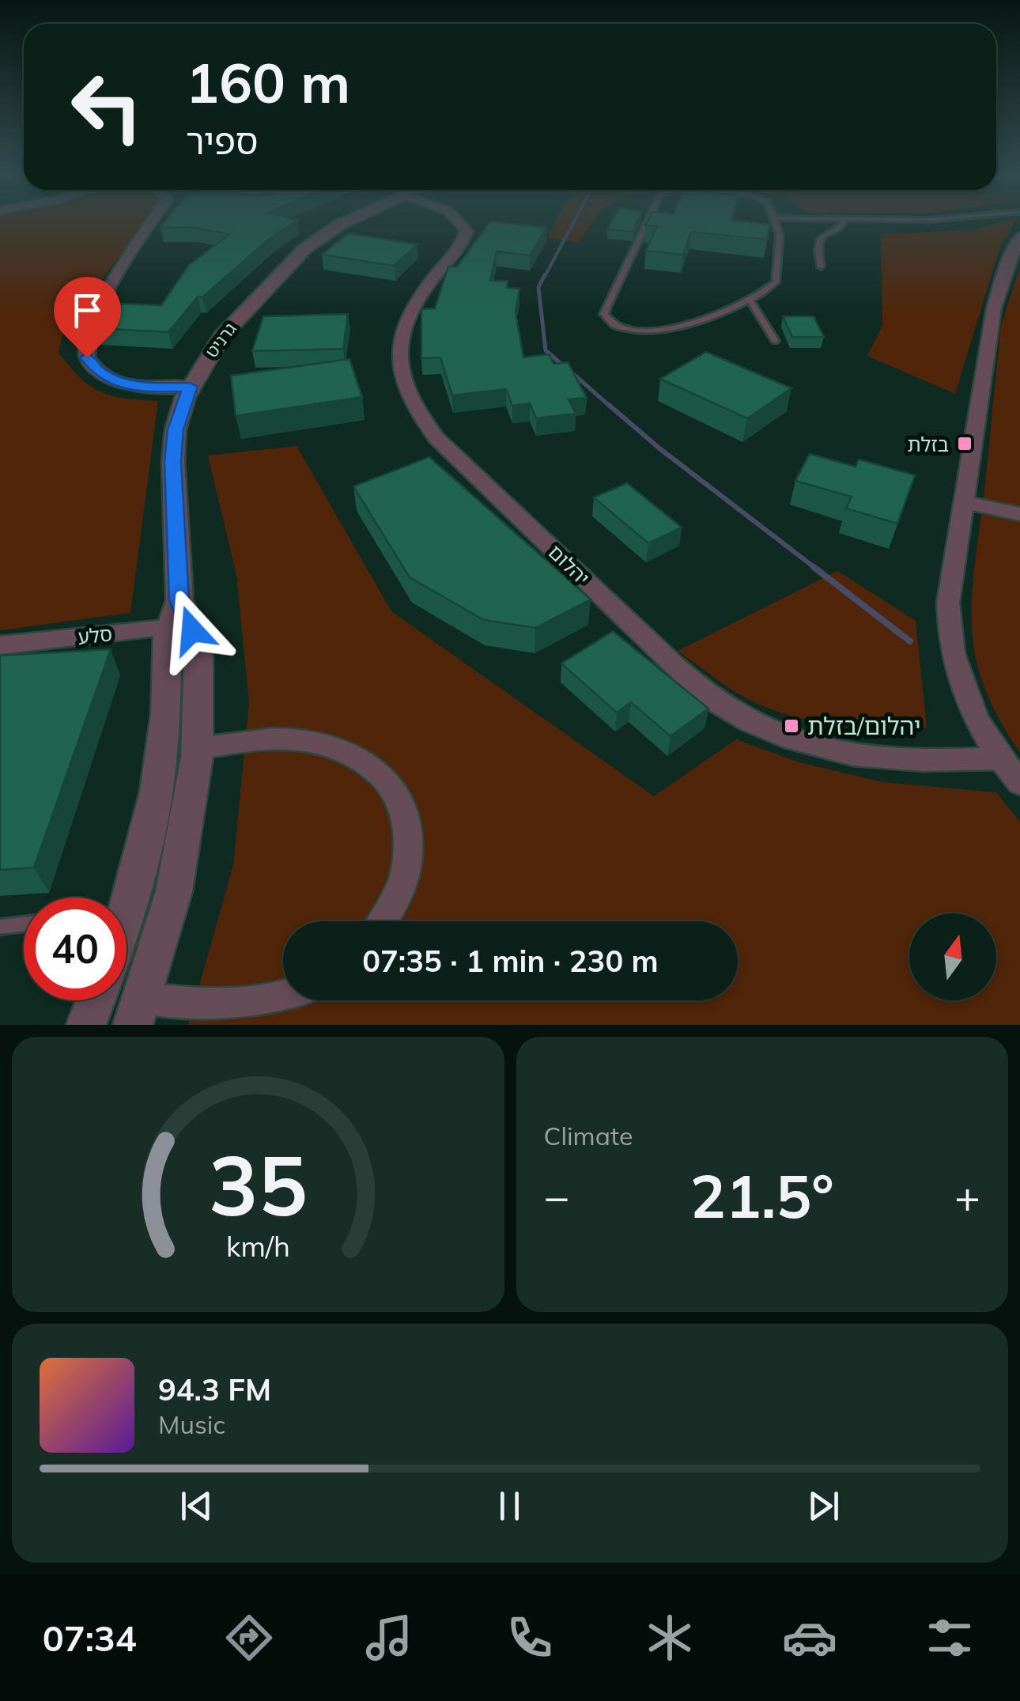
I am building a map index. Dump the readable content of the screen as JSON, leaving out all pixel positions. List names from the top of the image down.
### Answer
{
  "streets": {
    "street": ["גרניט", "יהלום", "סלע"]
  },
  "crossings": [
    ["גרניט", "סלע"]
  ],
  "places": {
    "transit": ["בזלת", "יהלום/בזלת"]
  },
  "north": "top",
  "page": {
    "turn": ["160 m", "ספיר"],
    "limit": "40",
    "trip": "07:35 · 1 min · 230 m",
    "tile": "Climate",
    "heat": ["−", "21.5°", "+"],
    "song": ["94.3 FM", "Music"],
    "tabs": "07:34",
    "gauge": ["35", "km/h"]
  }
}
